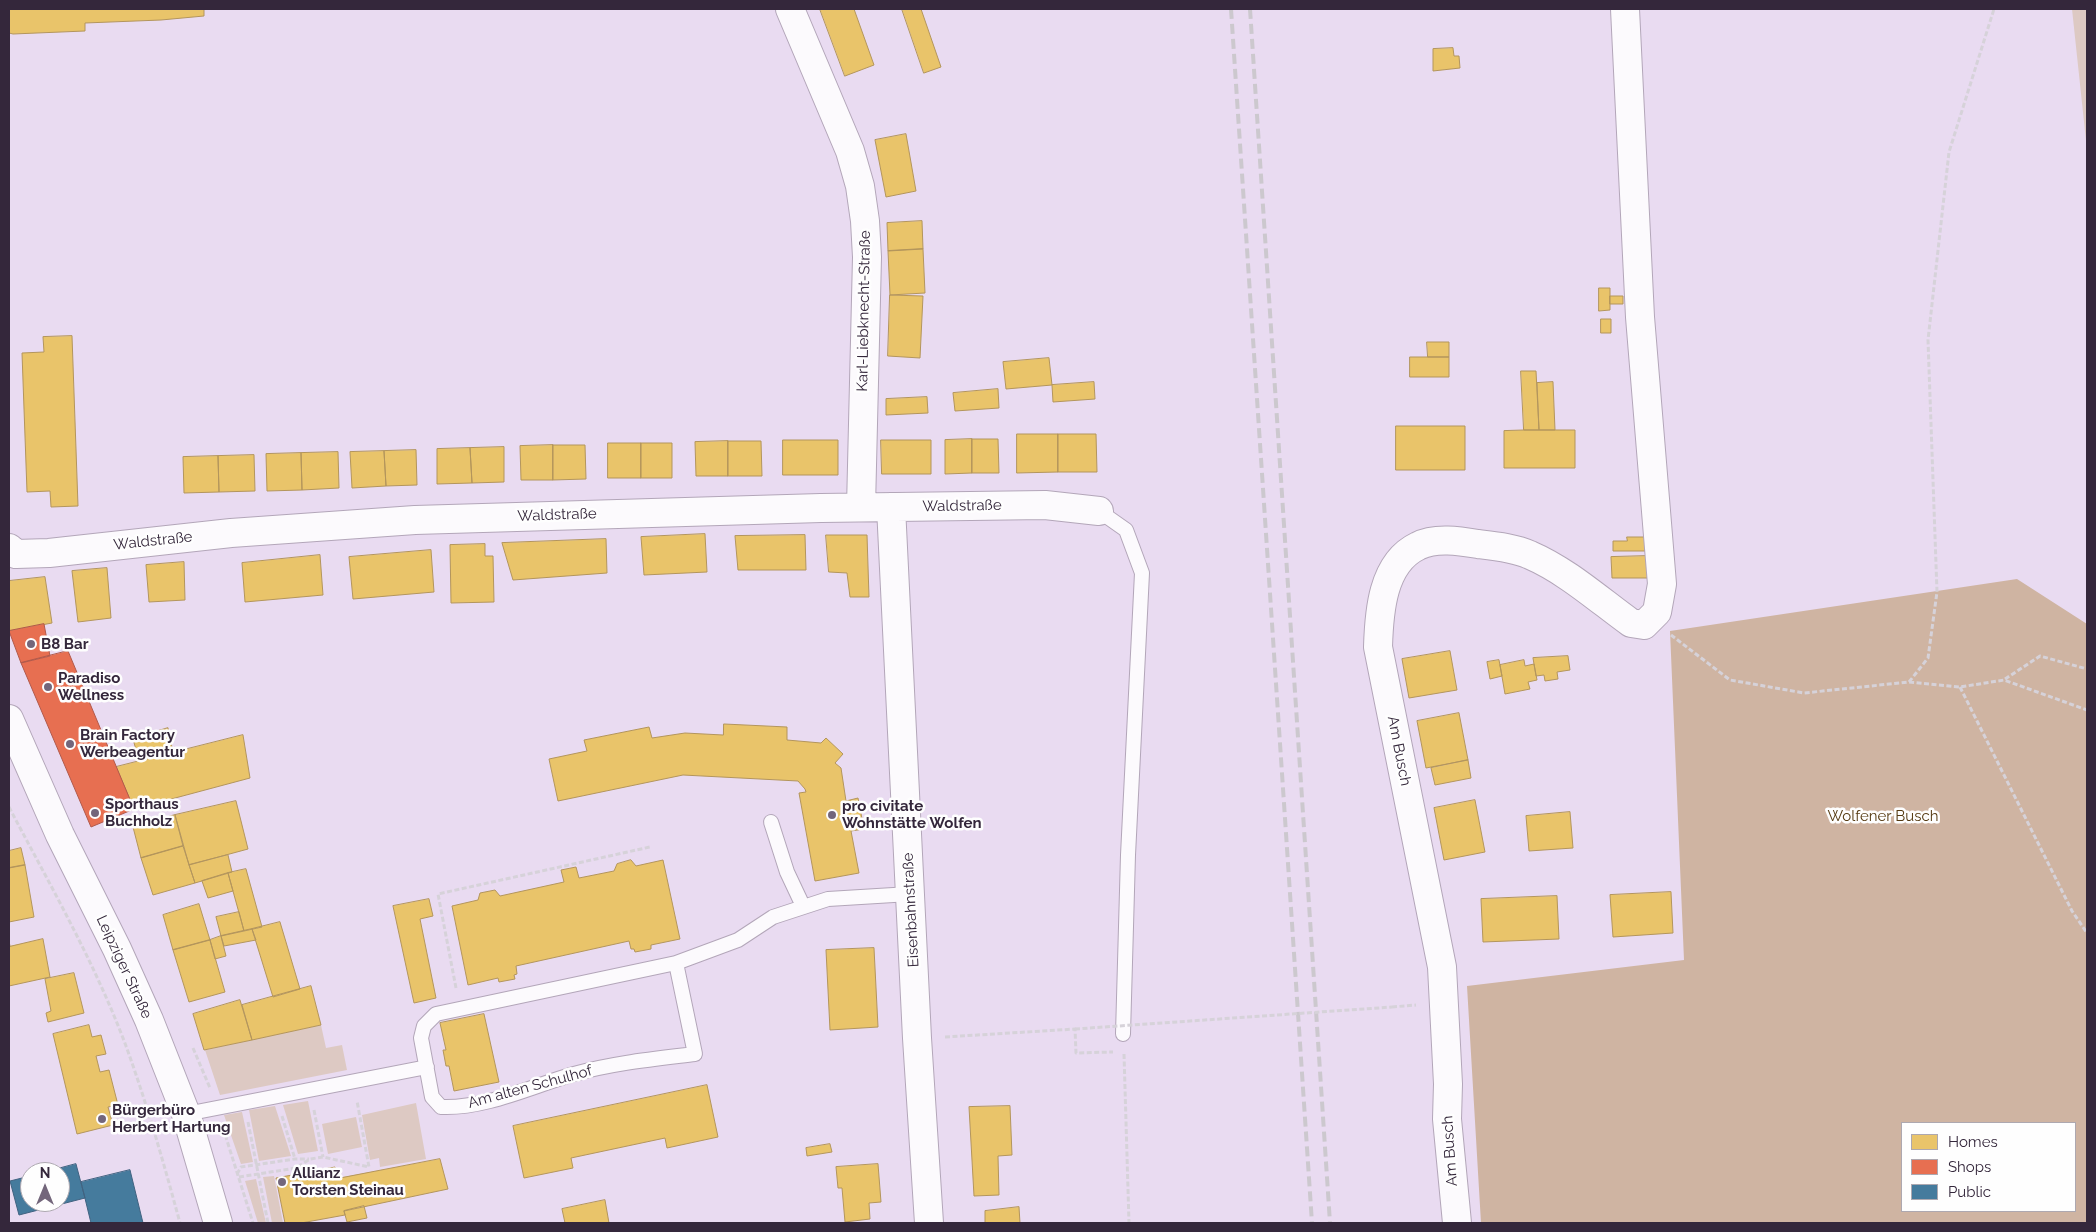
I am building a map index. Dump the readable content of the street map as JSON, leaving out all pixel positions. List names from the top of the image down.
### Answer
{
  "streets": {
    "street": [
      "Karl-Liebknecht-Straße",
      "Waldstraße",
      "Am Busch",
      "Eisenbahnstraße",
      "Leipziger Straße"
    ],
    "lane": ["Am alten Schulhof"]
  },
  "crossings": [
    ["Karl-Liebknecht-Straße", "Waldstraße"],
    ["Waldstraße", "Eisenbahnstraße"],
    ["Eisenbahnstraße", "Am alten Schulhof"]
  ],
  "parks": ["Wolfener Busch"],
  "places": [
    "B8 Bar",
    "Paradiso Wellness",
    "Brain Factory Werbeagentur",
    "Sporthaus Buchholz",
    "pro civitate Wohnstätte Wolfen",
    "Bürgerbüro Herbert Hartung",
    "Allianz Torsten Steinau"
  ],
  "legend": ["Homes", "Shops", "Public"],
  "north": "top"
}
